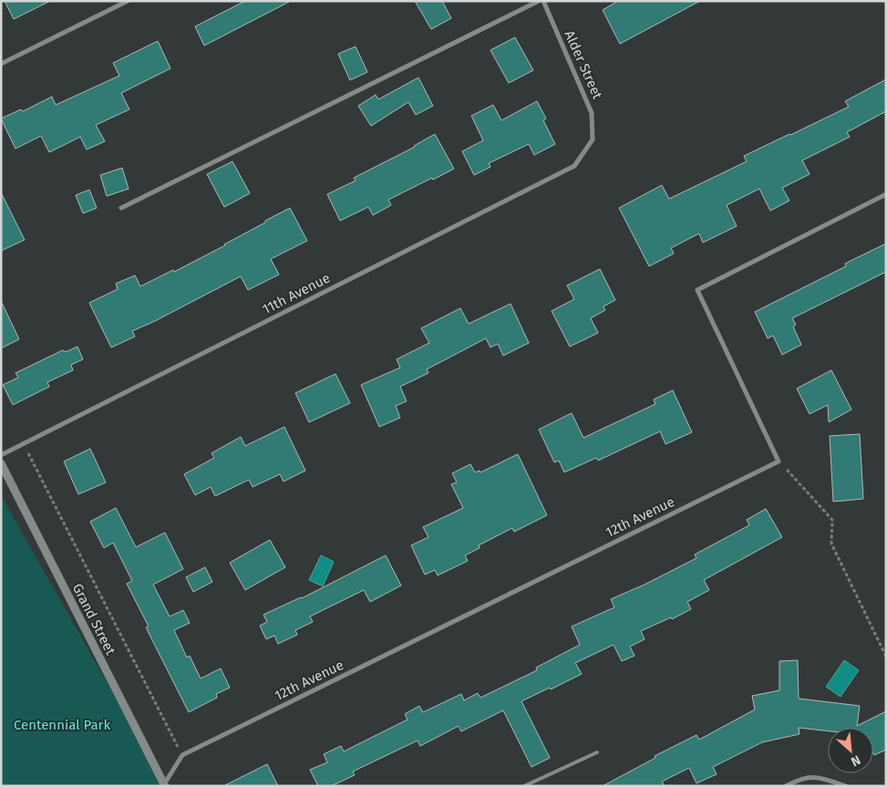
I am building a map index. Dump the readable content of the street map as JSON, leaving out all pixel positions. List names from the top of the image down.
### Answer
{
  "streets": {
    "street": [
      "Alder Street",
      "11th Avenue",
      "12th Avenue",
      "Grand Street"
    ]
  },
  "crossings": [
    ["Alder Street", "11th Avenue"]
  ],
  "parks": ["Centennial Park"],
  "north": "bottom right"
}
